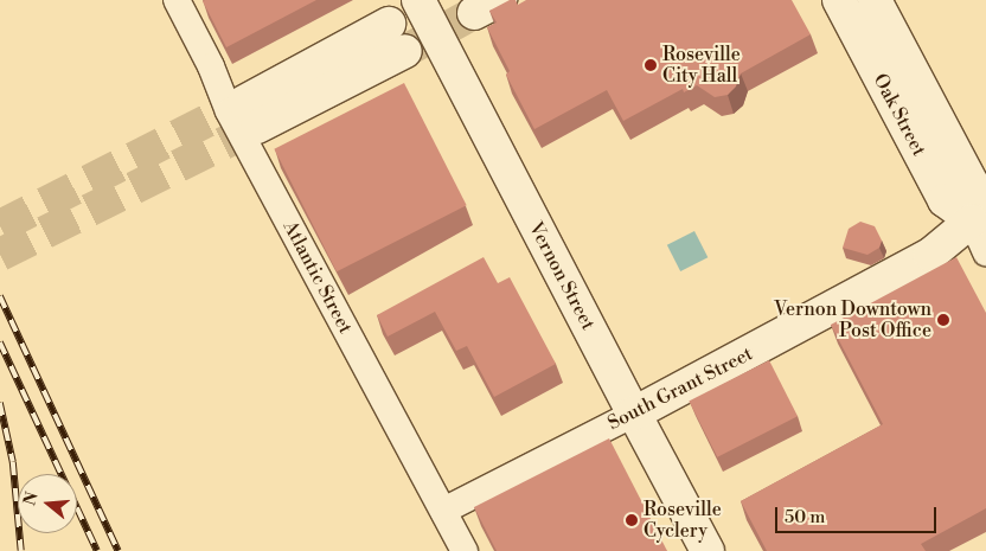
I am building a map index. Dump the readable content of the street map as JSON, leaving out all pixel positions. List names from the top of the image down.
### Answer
{
  "streets": {
    "main road": ["Oak Street", "Vernon Street", "South Grant Street"],
    "street": ["Atlantic Street"]
  },
  "crossings": [
    ["Oak Street", "South Grant Street"],
    ["Vernon Street", "South Grant Street"],
    ["Atlantic Street", "South Grant Street"]
  ],
  "places": ["Roseville City Hall", "Vernon Downtown Post Office", "Roseville Cyclery"],
  "scale_bar": "50 m",
  "north": "left"
}
